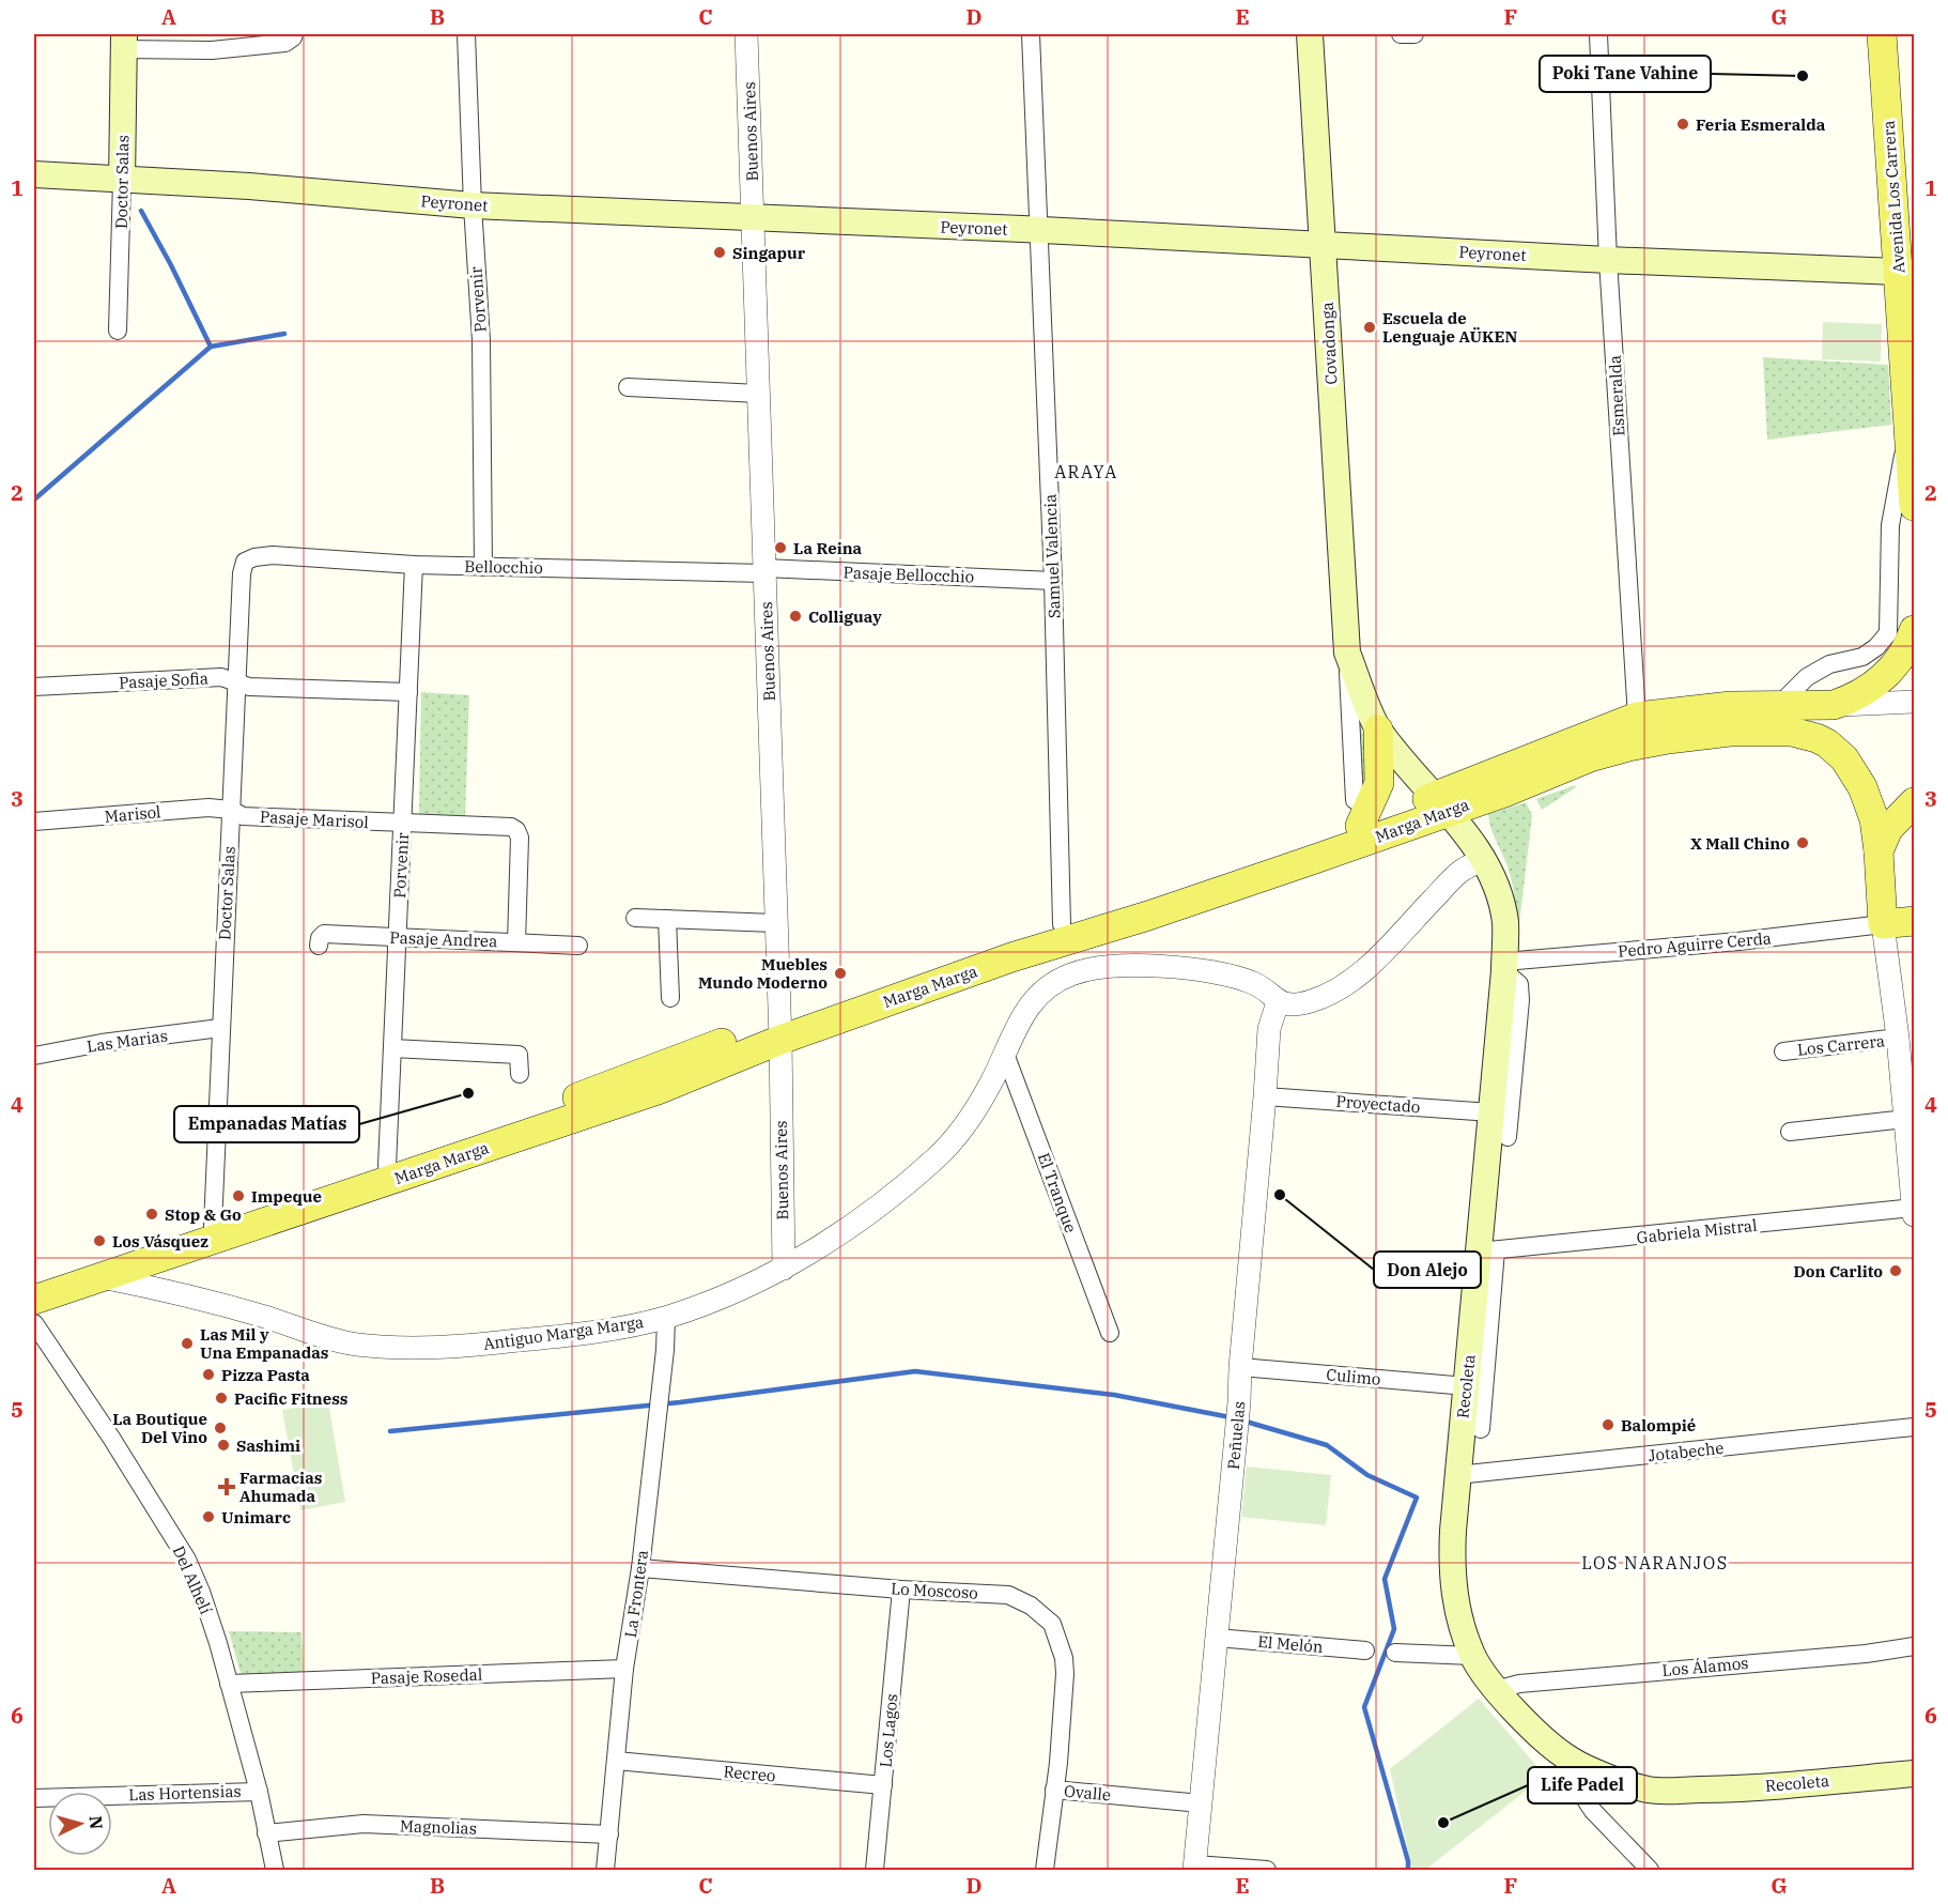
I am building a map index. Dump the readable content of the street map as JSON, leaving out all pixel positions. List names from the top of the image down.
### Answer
{
  "streets": {
    "main road": [
      "Doctor Salas",
      "Avenida Los Carrera",
      "Peyronet",
      "Covadonga",
      "Marga Marga",
      "Recoleta"
    ],
    "street": [
      "Buenos Aires",
      "Porvenir",
      "Esmeralda",
      "Samuel Valencia",
      "Bellocchio",
      "Pasaje Bellocchio",
      "Pasaje Sofia",
      "Marisol",
      "Pasaje Marisol",
      "Pasaje Andrea",
      "Pedro Aguirre Cerda",
      "Las Marias",
      "Los Carrera",
      "Proyectado",
      "El Tranque",
      "Gabriela Mistral",
      "Antiguo Marga Marga",
      "Culimo",
      "Peñuelas",
      "Jotabeche",
      "Del Alhelí",
      "Lo Moscoso",
      "La Frontera",
      "El Melón",
      "Los Álamos",
      "Pasaje Rosedal",
      "Los Lagos",
      "Recreo",
      "Las Hortensias",
      "Ovalle",
      "Magnolias"
    ]
  },
  "crossings": [
    ["Buenos Aires", "Peyronet"],
    ["Buenos Aires", "Bellocchio"],
    ["Buenos Aires", "Pasaje Bellocchio"],
    ["Buenos Aires", "Marga Marga"],
    ["Buenos Aires", "Antiguo Marga Marga"],
    ["Doctor Salas", "Peyronet"],
    ["Doctor Salas", "Bellocchio"],
    ["Doctor Salas", "Pasaje Sofia"],
    ["Doctor Salas", "Marisol"],
    ["Doctor Salas", "Pasaje Marisol"],
    ["Doctor Salas", "Marga Marga"],
    ["Doctor Salas", "Las Marias"],
    ["Avenida Los Carrera", "Peyronet"],
    ["Peyronet", "Porvenir"],
    ["Peyronet", "Covadonga"],
    ["Peyronet", "Esmeralda"],
    ["Peyronet", "Samuel Valencia"],
    ["Porvenir", "Bellocchio"],
    ["Porvenir", "Pasaje Sofia"],
    ["Porvenir", "Pasaje Marisol"],
    ["Porvenir", "Marga Marga"],
    ["Porvenir", "Pasaje Andrea"],
    ["Covadonga", "Marga Marga"],
    ["Covadonga", "Recoleta"],
    ["Esmeralda", "Marga Marga"],
    ["Samuel Valencia", "Pasaje Bellocchio"],
    ["Samuel Valencia", "Marga Marga"],
    ["Bellocchio", "Pasaje Bellocchio"],
    ["Marisol", "Pasaje Marisol"],
    ["Pasaje Marisol", "Pasaje Andrea"],
    ["Marga Marga", "Antiguo Marga Marga"],
    ["Marga Marga", "Recoleta"],
    ["Pedro Aguirre Cerda", "Los Carrera"],
    ["Pedro Aguirre Cerda", "Recoleta"],
    ["Los Carrera", "Gabriela Mistral"],
    ["Proyectado", "Recoleta"],
    ["Proyectado", "Peñuelas"],
    ["El Tranque", "Antiguo Marga Marga"],
    ["Gabriela Mistral", "Recoleta"],
    ["Antiguo Marga Marga", "Peñuelas"],
    ["Antiguo Marga Marga", "La Frontera"],
    ["Culimo", "Recoleta"],
    ["Culimo", "Peñuelas"],
    ["Recoleta", "Jotabeche"],
    ["Recoleta", "Los Álamos"],
    ["Peñuelas", "El Melón"],
    ["Peñuelas", "Ovalle"],
    ["Del Alhelí", "Pasaje Rosedal"],
    ["Del Alhelí", "Las Hortensias"],
    ["Del Alhelí", "Magnolias"],
    ["Lo Moscoso", "La Frontera"],
    ["Lo Moscoso", "Los Lagos"],
    ["Lo Moscoso", "Ovalle"],
    ["La Frontera", "Pasaje Rosedal"],
    ["La Frontera", "Recreo"],
    ["La Frontera", "Magnolias"],
    ["Los Lagos", "Recreo"]
  ],
  "districts": ["ARAYA", "LOS NARANJOS"],
  "places": {
    "other": [
      "Poki Tane Vahine",
      "Feria Esmeralda",
      "Singapur",
      "Escuela de Lenguaje AÜKEN",
      "La Reina",
      "Colliguay",
      "X Mall Chino",
      "Muebles Mundo Moderno",
      "Empanadas Matías",
      "Don Alejo",
      "Impeque",
      "Stop & Go",
      "Los Vásquez",
      "Don Carlito",
      "Las Mil y Una Empanadas",
      "Pizza Pasta",
      "Pacific Fitness",
      "Balompié",
      "La Boutique Del Vino",
      "Sashimi",
      "Unimarc",
      "Life Padel"
    ],
    "health": ["Farmacias Ahumada"]
  },
  "north": "right",
  "grid": {
    "columns": [
      "A",
      "B",
      "C",
      "D",
      "E",
      "F",
      "G"
    ],
    "rows": [
      "1",
      "2",
      "3",
      "4",
      "5",
      "6"
    ]
  }
}
